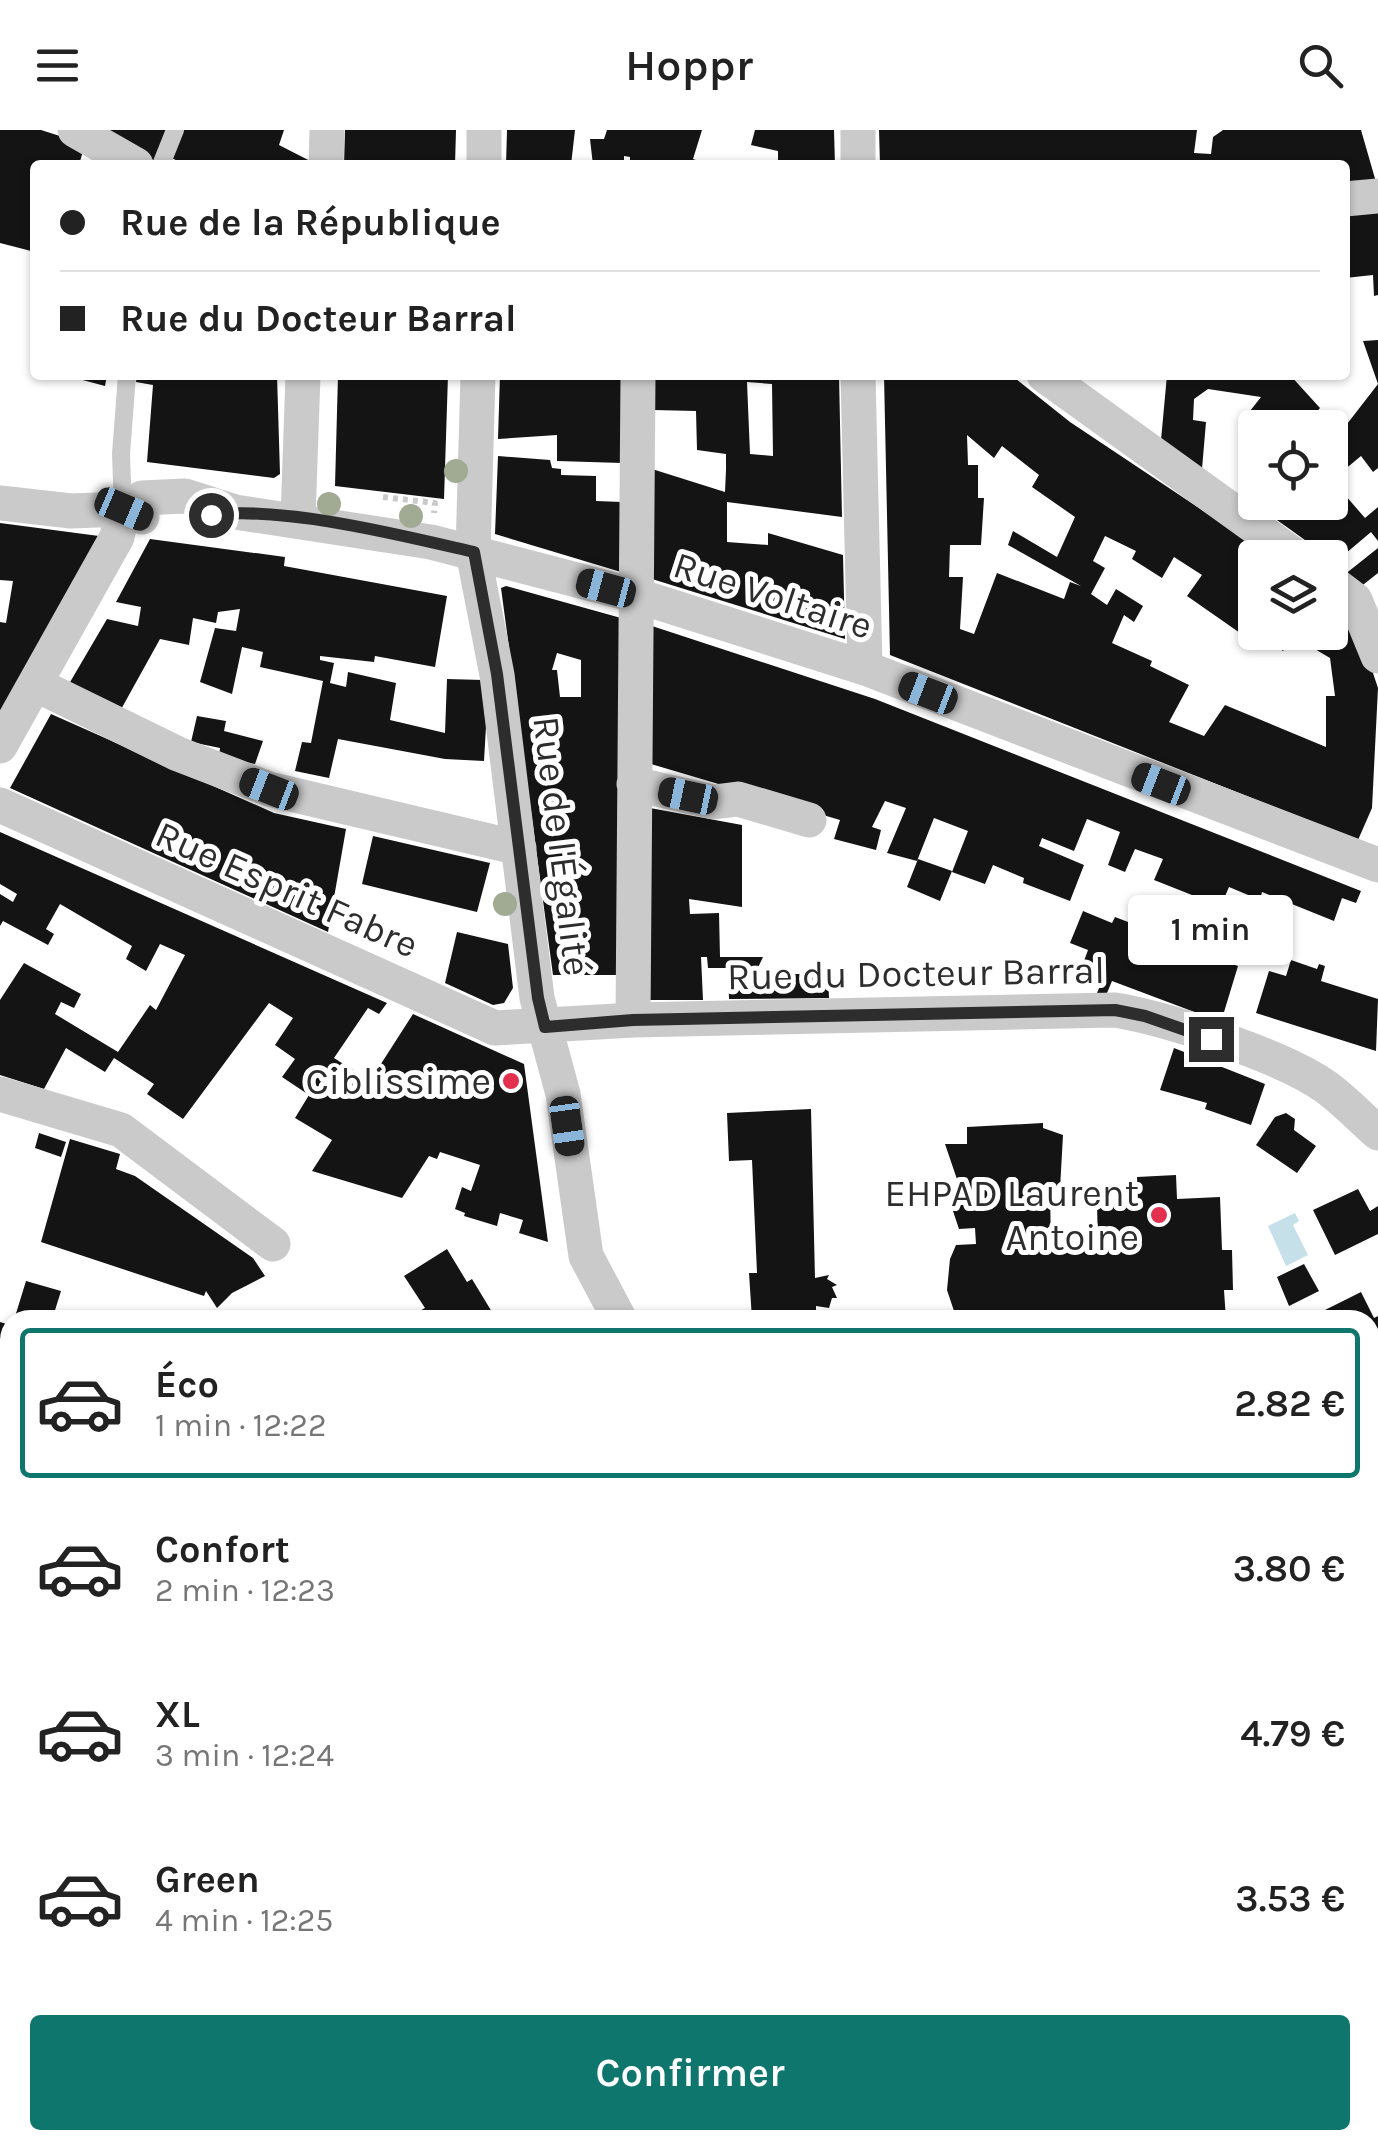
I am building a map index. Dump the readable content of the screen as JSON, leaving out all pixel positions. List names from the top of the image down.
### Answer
{
  "streets": {
    "street": [
      "Rue Voltaire",
      "Rue de l'Égalité",
      "Rue Esprit Fabre",
      "Rue du Docteur Barral"
    ]
  },
  "crossings": [
    ["Rue Voltaire", "Rue de l'Égalité"],
    ["Rue de l'Égalité", "Rue Esprit Fabre"],
    ["Rue de l'Égalité", "Rue du Docteur Barral"],
    ["Rue Esprit Fabre", "Rue du Docteur Barral"]
  ],
  "places": ["Ciblissime", "EHPAD Laurent Antoine"],
  "page": {
    "header": "Hoppr",
    "banner": ["Rue de la République", "Rue du Docteur Barral"],
    "bubble": "1 min",
    "list": [
      {
        "name": "Éco",
        "note": "1 min · 12:22",
        "value": "2.82 €"
      },
      {
        "name": "Confort",
        "note": "2 min · 12:23",
        "value": "3.80 €"
      },
      {
        "name": "XL",
        "note": "3 min · 12:24",
        "value": "4.79 €"
      },
      {
        "name": "Green",
        "note": "4 min · 12:25",
        "value": "3.53 €"
      }
    ],
    "buttons": "Confirmer"
  }
}
